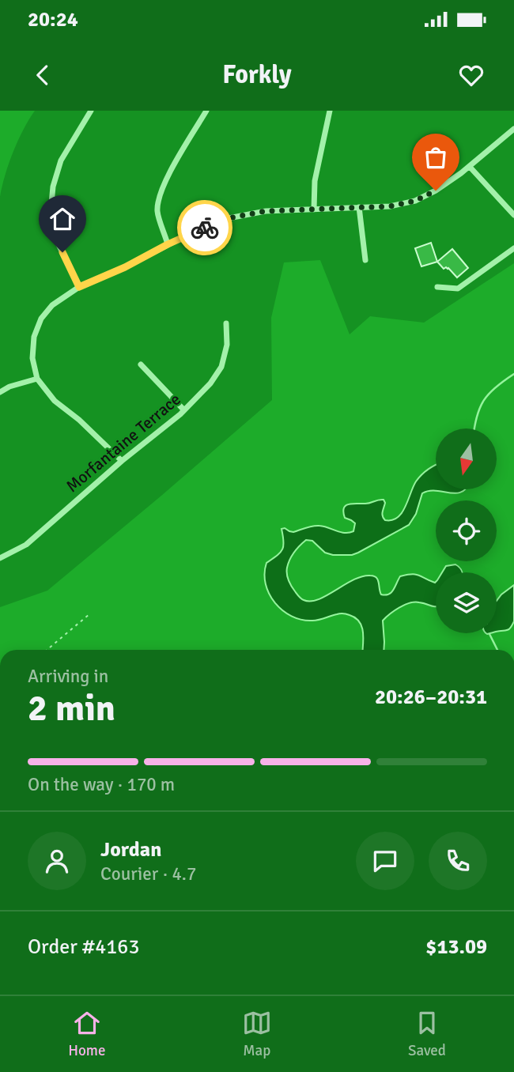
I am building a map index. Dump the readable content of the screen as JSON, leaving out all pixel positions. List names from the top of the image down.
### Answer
{
  "streets": {
    "street": ["Morfantaine Terrace"]
  },
  "north": "bottom",
  "page": {
    "status": "20:24",
    "header": "Forkly",
    "heading": ["2 min", "Arriving in", "20:26–20:31"],
    "panel": [
      "Jordan",
      "Courier · 4.7",
      "Order #4163",
      "$13.09"
    ],
    "bar": "On the way · 170 m",
    "tabs": ["Home", "Map", "Saved"]
  }
}
